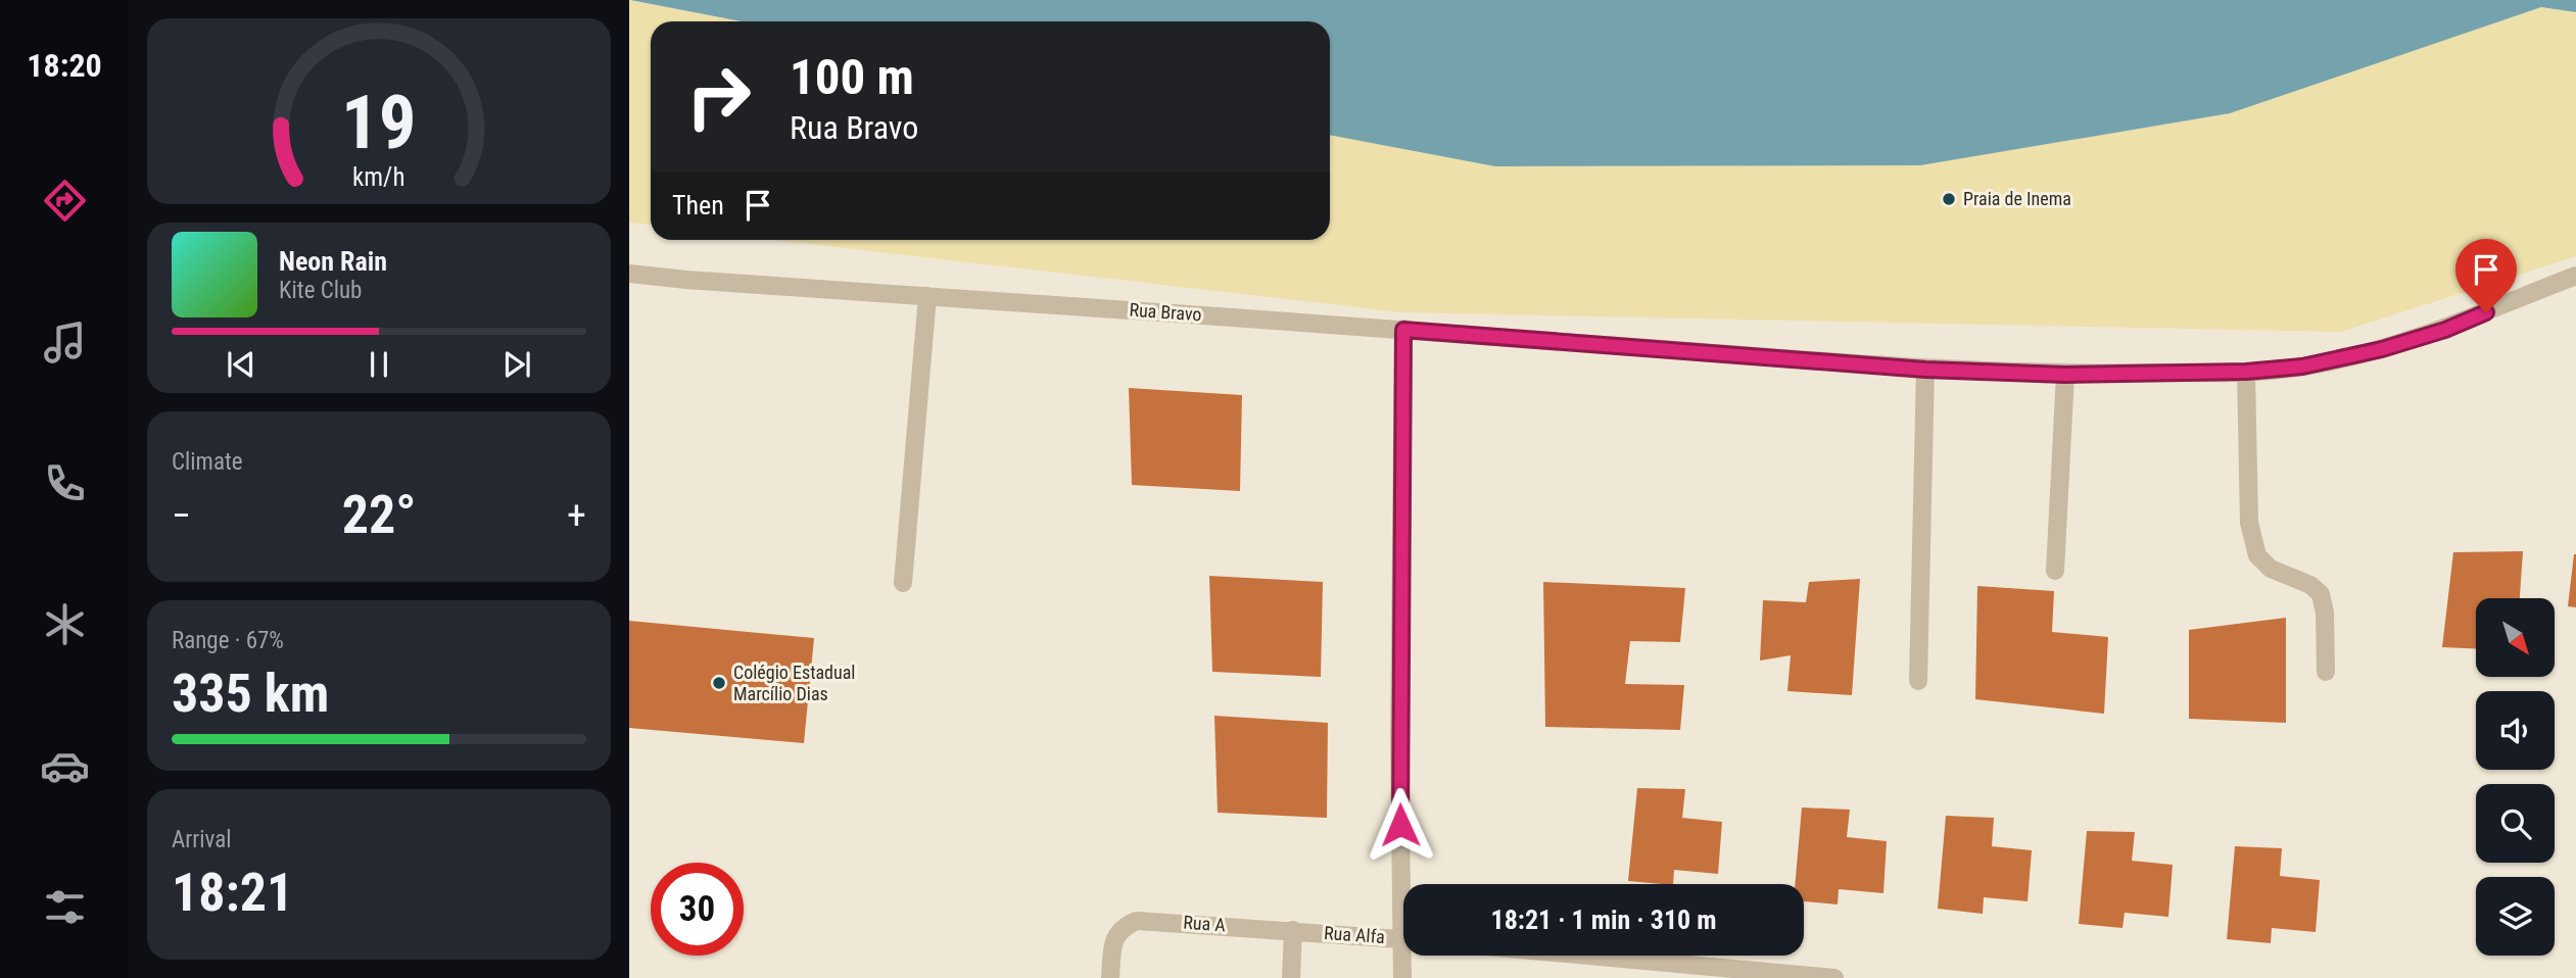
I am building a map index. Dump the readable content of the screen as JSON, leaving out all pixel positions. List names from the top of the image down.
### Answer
{
  "streets": {
    "street": ["Rua Bravo", "Rua A", "Rua Alfa"]
  },
  "crossings": [
    ["Rua A", "Rua Alfa"]
  ],
  "places": ["Praia de Inema", "Colégio Estadual Marcílio Dias"],
  "north": "bottom right",
  "page": {
    "tabs": "18:20",
    "turn": ["100 m", "Rua Bravo"],
    "then": "Then",
    "song": ["Neon Rain", "Kite Club"],
    "tile": [
      "Climate",
      ["Range · 67%", "335 km"],
      ["Arrival", "18:21"]
    ],
    "heat": ["−", "22°", "+"],
    "limit": "30",
    "trip": "18:21 · 1 min · 310 m",
    "gauge": ["19", "km/h"]
  }
}
